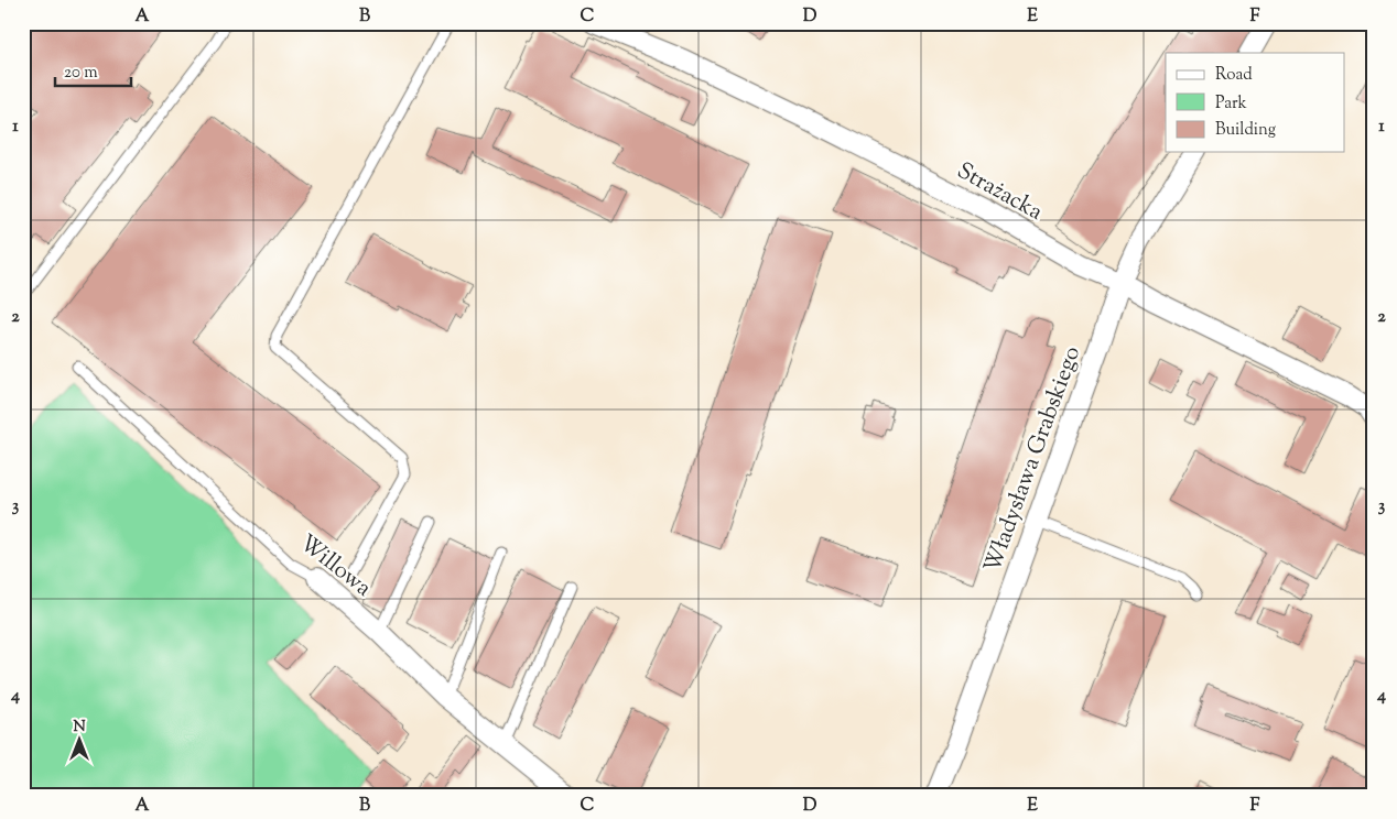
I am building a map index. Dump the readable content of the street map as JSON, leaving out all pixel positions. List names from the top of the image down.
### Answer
{
  "streets": {
    "street": ["Strażacka", "Władysława Grabskiego", "Willowa"]
  },
  "crossings": [
    ["Strażacka", "Władysława Grabskiego"]
  ],
  "legend": ["Road", "Park", "Building"],
  "scale_bar": "20 m",
  "north": "top",
  "grid": {
    "columns": [
      "A",
      "B",
      "C",
      "D",
      "E",
      "F"
    ],
    "rows": [
      "1",
      "2",
      "3",
      "4"
    ]
  }
}
